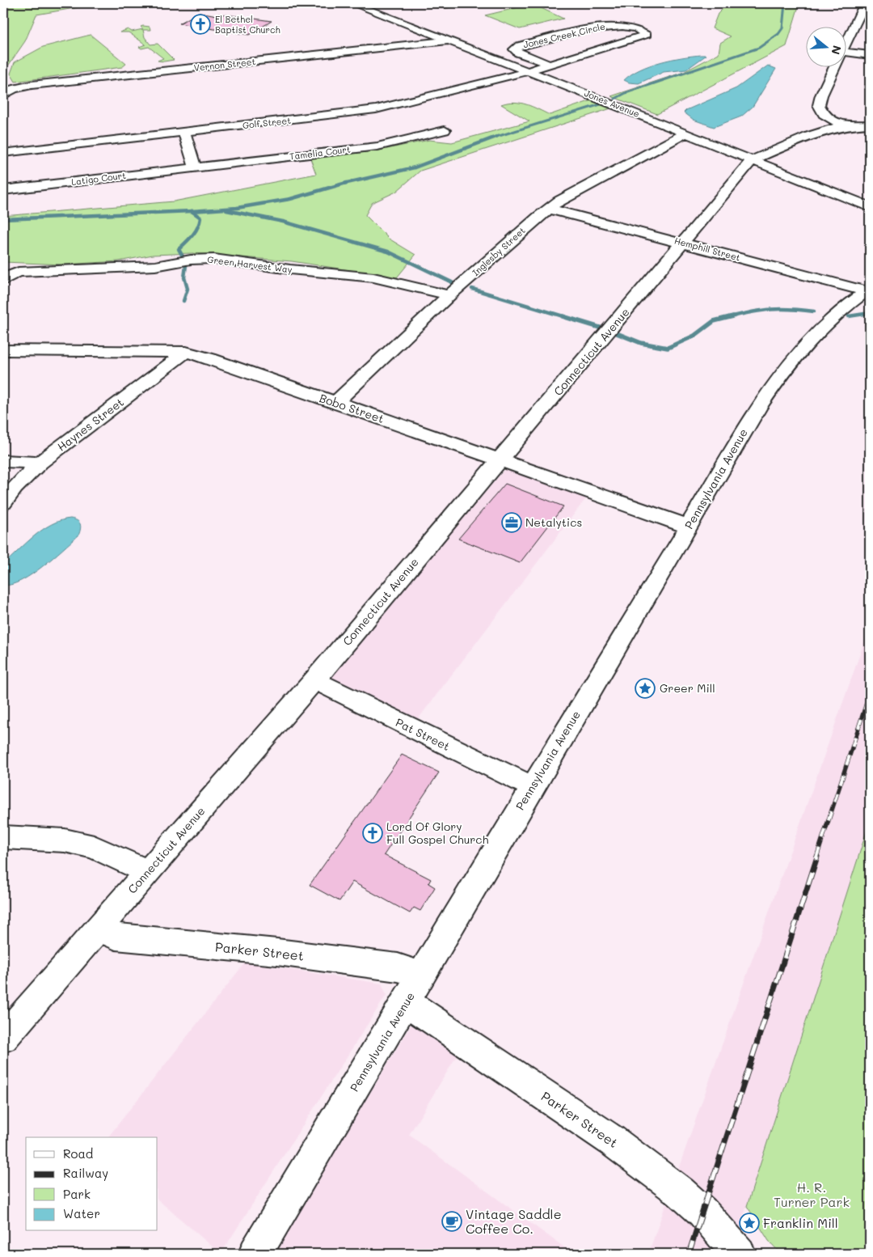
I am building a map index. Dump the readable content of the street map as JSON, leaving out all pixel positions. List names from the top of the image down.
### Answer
{
  "streets": {
    "street": [
      "Jones Creek Circle",
      "Vernon Street",
      "Jones Avenue",
      "Golf Street",
      "Tamelia Court",
      "Latigo Court",
      "Hemphill Street",
      "Inglesby Street",
      "Green Harvest Way",
      "Connecticut Avenue",
      "Bobo Street",
      "Haynes Street",
      "Pennsylvania Avenue",
      "Pat Street",
      "Parker Street"
    ]
  },
  "crossings": [
    ["Jones Creek Circle", "Jones Avenue"],
    ["Jones Creek Circle", "Golf Street"],
    ["Vernon Street", "Jones Avenue"],
    ["Jones Avenue", "Golf Street"],
    ["Jones Avenue", "Inglesby Street"],
    ["Jones Avenue", "Connecticut Avenue"],
    ["Tamelia Court", "Latigo Court"],
    ["Hemphill Street", "Inglesby Street"],
    ["Hemphill Street", "Connecticut Avenue"],
    ["Hemphill Street", "Pennsylvania Avenue"],
    ["Inglesby Street", "Green Harvest Way"],
    ["Inglesby Street", "Bobo Street"],
    ["Connecticut Avenue", "Bobo Street"],
    ["Connecticut Avenue", "Pat Street"],
    ["Connecticut Avenue", "Parker Street"],
    ["Bobo Street", "Haynes Street"],
    ["Bobo Street", "Pennsylvania Avenue"],
    ["Pennsylvania Avenue", "Pat Street"],
    ["Pennsylvania Avenue", "Parker Street"]
  ],
  "parks": ["H. R. Turner Park"],
  "places": {
    "church": ["El Bethel Baptist Church", "Lord Of Glory Full Gospel Church"],
    "office": ["Netalytics"],
    "place": ["Greer Mill", "Franklin Mill"],
    "cafe": ["Vintage Saddle Coffee Co."]
  },
  "legend": [
    "Road",
    "Railway",
    "Park",
    "Water"
  ],
  "north": "right"
}
